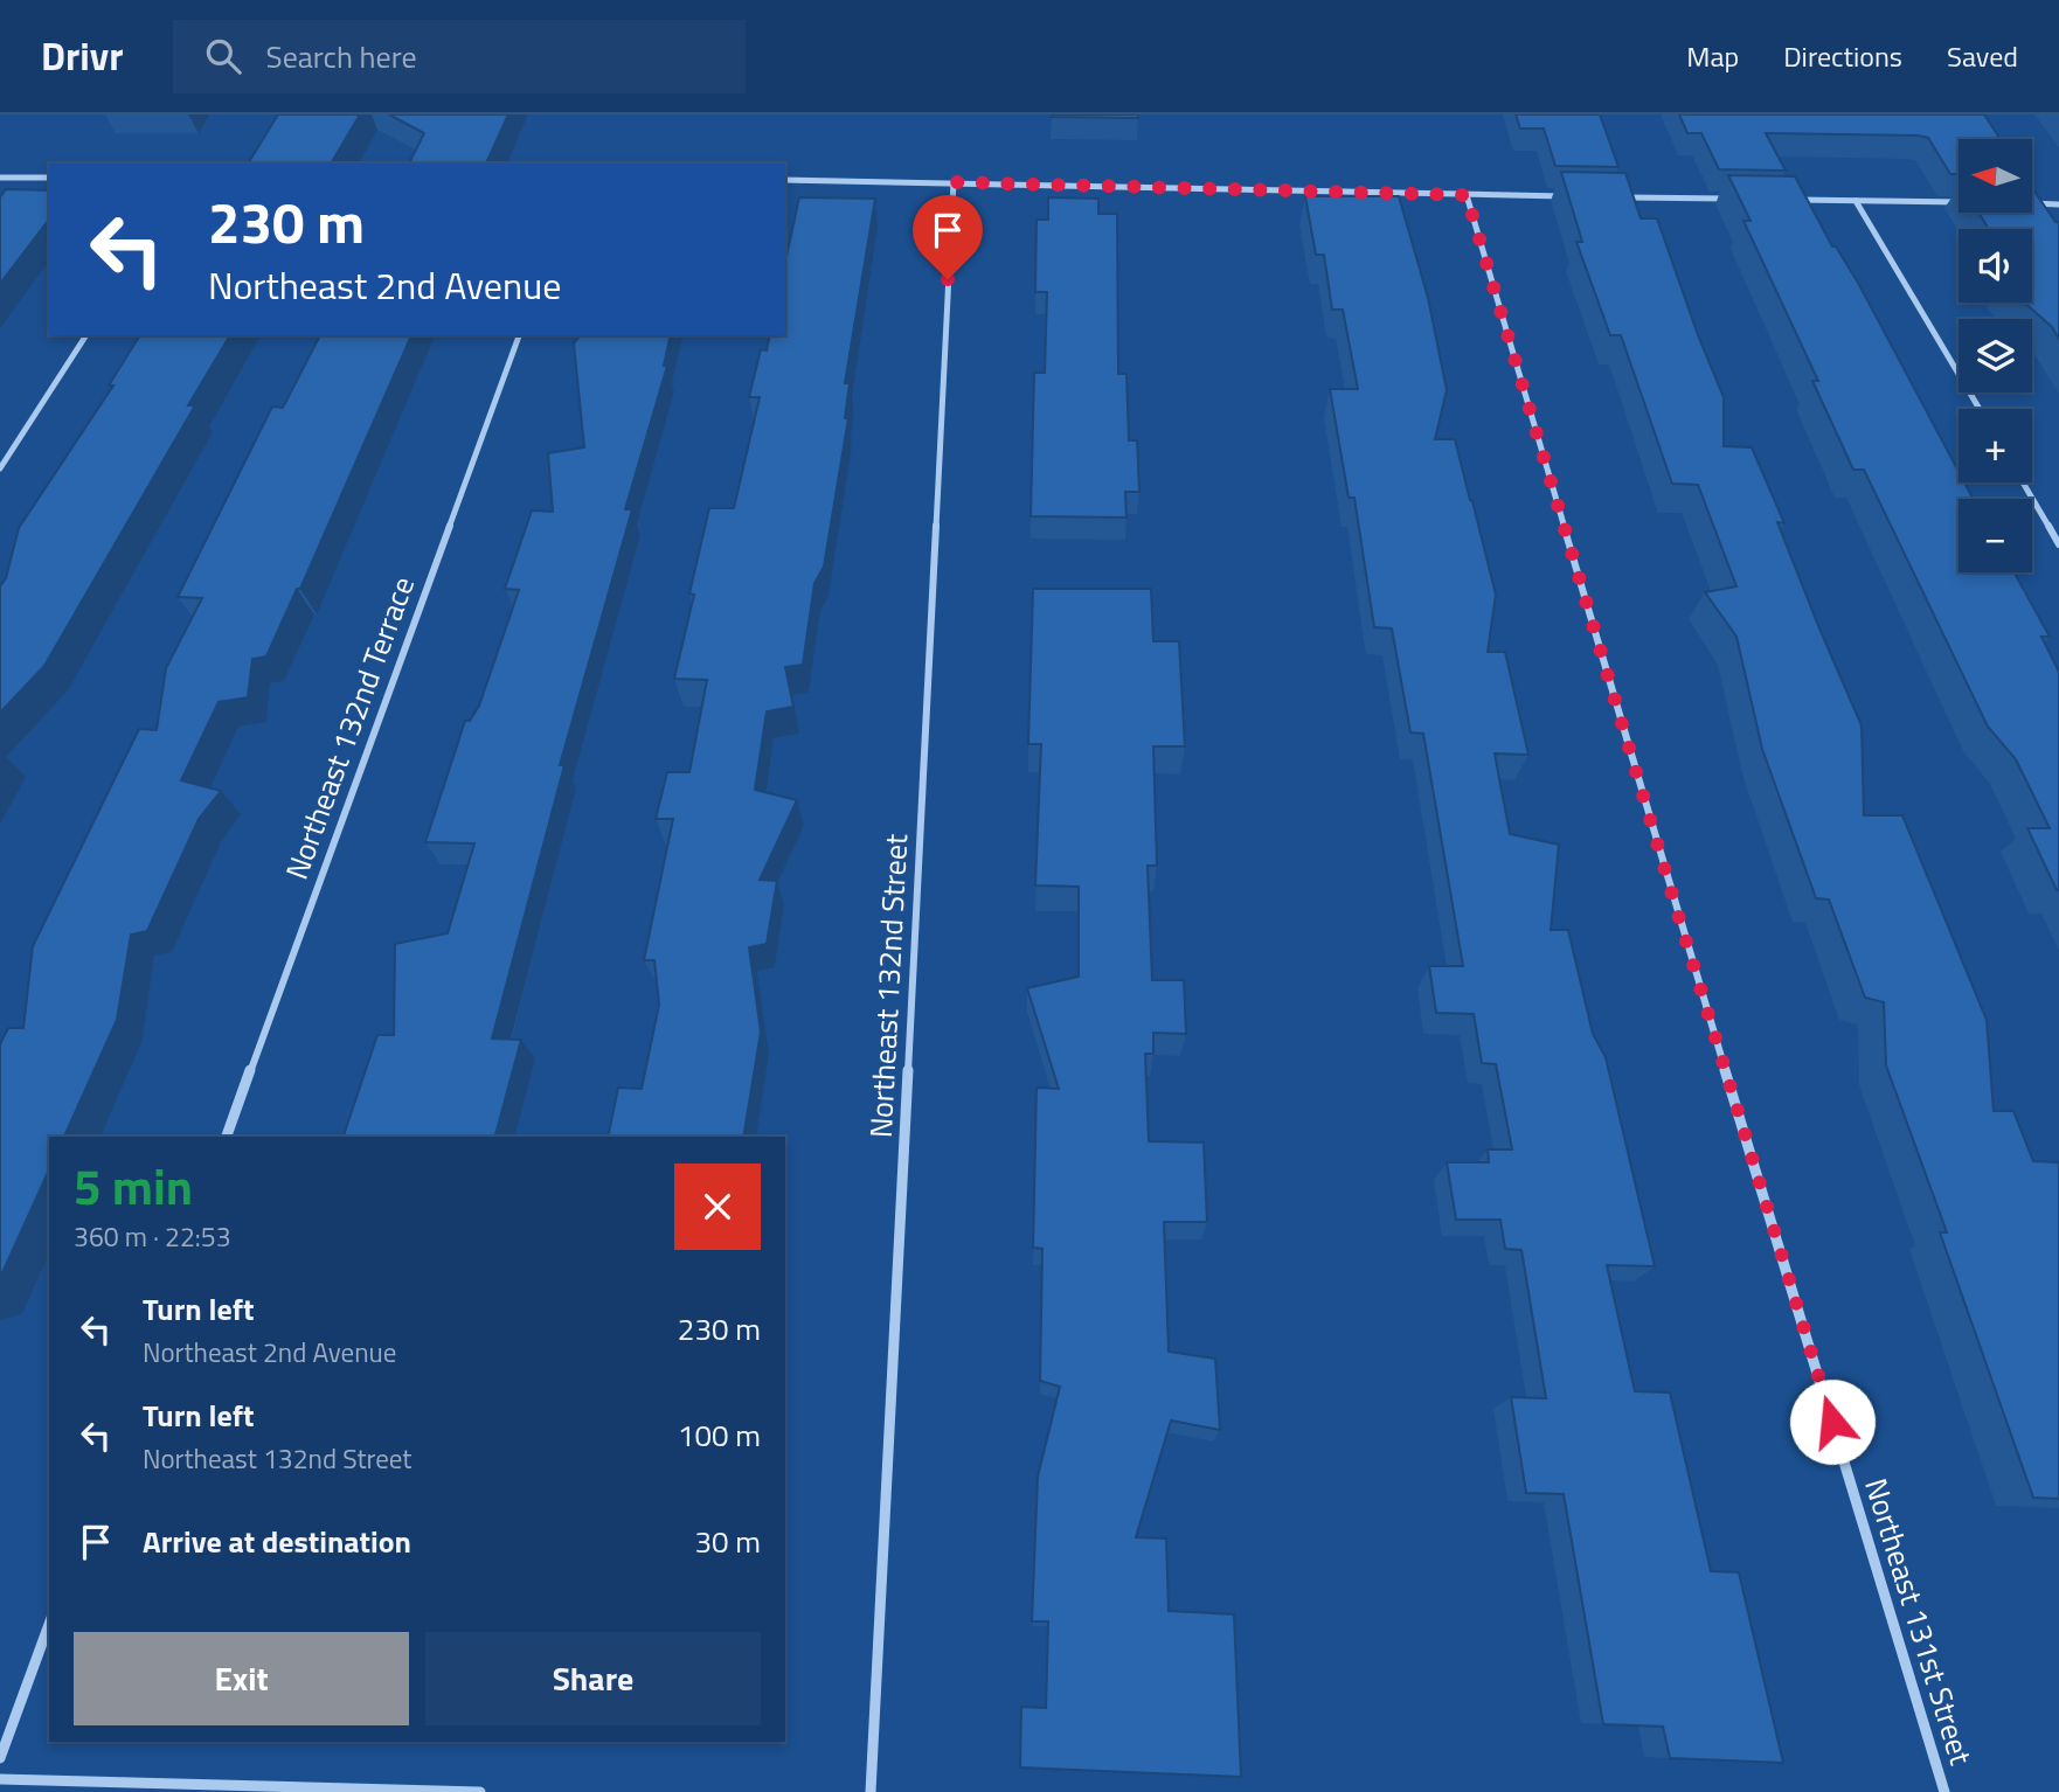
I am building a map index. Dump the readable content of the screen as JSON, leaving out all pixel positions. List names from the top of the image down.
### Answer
{
  "streets": {
    "street": ["Northeast 132nd Terrace", "Northeast 132nd Street", "Northeast 131st Street"]
  },
  "north": "left",
  "page": {
    "header": "Drivr",
    "search": "Search here",
    "nav": ["Map", "Directions", "Saved"],
    "map_buttons": ["+", "−"],
    "turn": ["230 m", "Northeast 2nd Avenue"],
    "heading": ["5 min", "360 m · 22:53"],
    "list": [
      {
        "name": "Turn left",
        "note": "Northeast 2nd Avenue",
        "value": "230 m"
      },
      {
        "name": "Turn left",
        "note": "Northeast 132nd Street",
        "value": "100 m"
      },
      {
        "name": "Arrive at destination",
        "value": "30 m"
      }
    ],
    "buttons": ["Exit", "Share"]
  }
}
